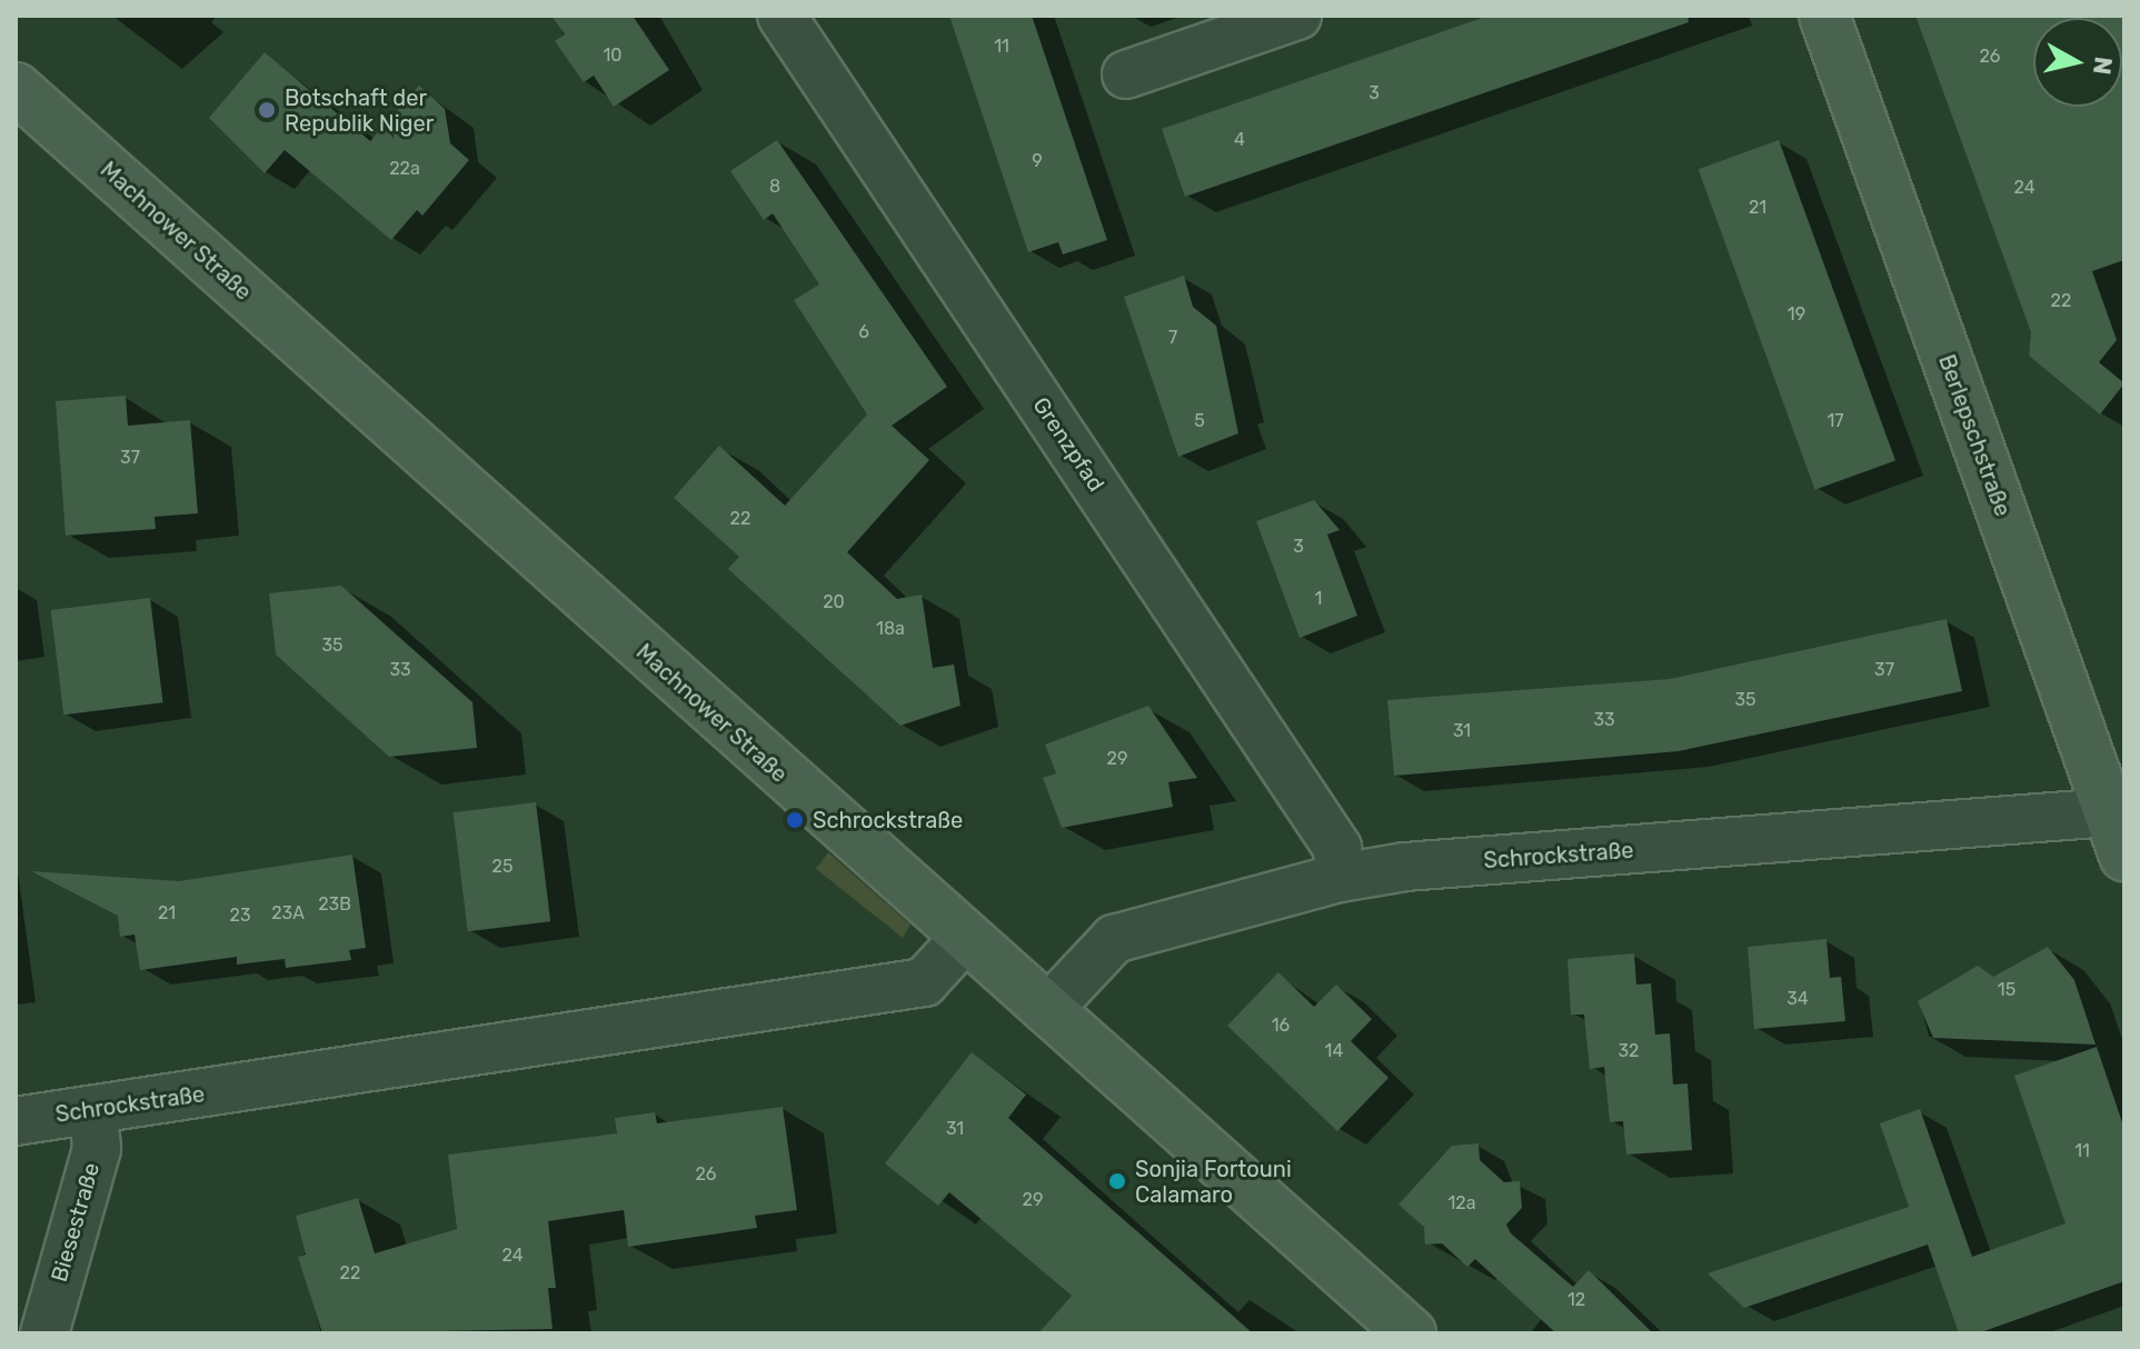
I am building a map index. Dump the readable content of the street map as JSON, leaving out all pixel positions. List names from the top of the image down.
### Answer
{
  "streets": {
    "main road": ["Machnower Straße", "Berlepschstraße"],
    "street": ["Grenzpfad", "Schrockstraße", "Biesestraße"]
  },
  "crossings": [
    ["Machnower Straße", "Schrockstraße"],
    ["Berlepschstraße", "Schrockstraße"],
    ["Grenzpfad", "Schrockstraße"],
    ["Schrockstraße", "Biesestraße"]
  ],
  "places": ["Botschaft der Republik Niger", "Schrockstraße", "Sonjia Fortouni Calamaro"],
  "house_numbers": [
    "11",
    "10",
    "26",
    "3",
    "4",
    "9",
    "22a",
    "8",
    "24",
    "21",
    "22",
    "19",
    "6",
    "7",
    "5",
    "17",
    "37",
    "22",
    "3",
    "1",
    "20",
    "18a",
    "35",
    "33",
    "37",
    "35",
    "33",
    "31",
    "29",
    "25",
    "23B",
    "21",
    "23A",
    "23",
    "15",
    "34",
    "16",
    "14",
    "32",
    "31",
    "11",
    "26",
    "29",
    "12a",
    "24",
    "22",
    "12"
  ],
  "north": "right"
}
